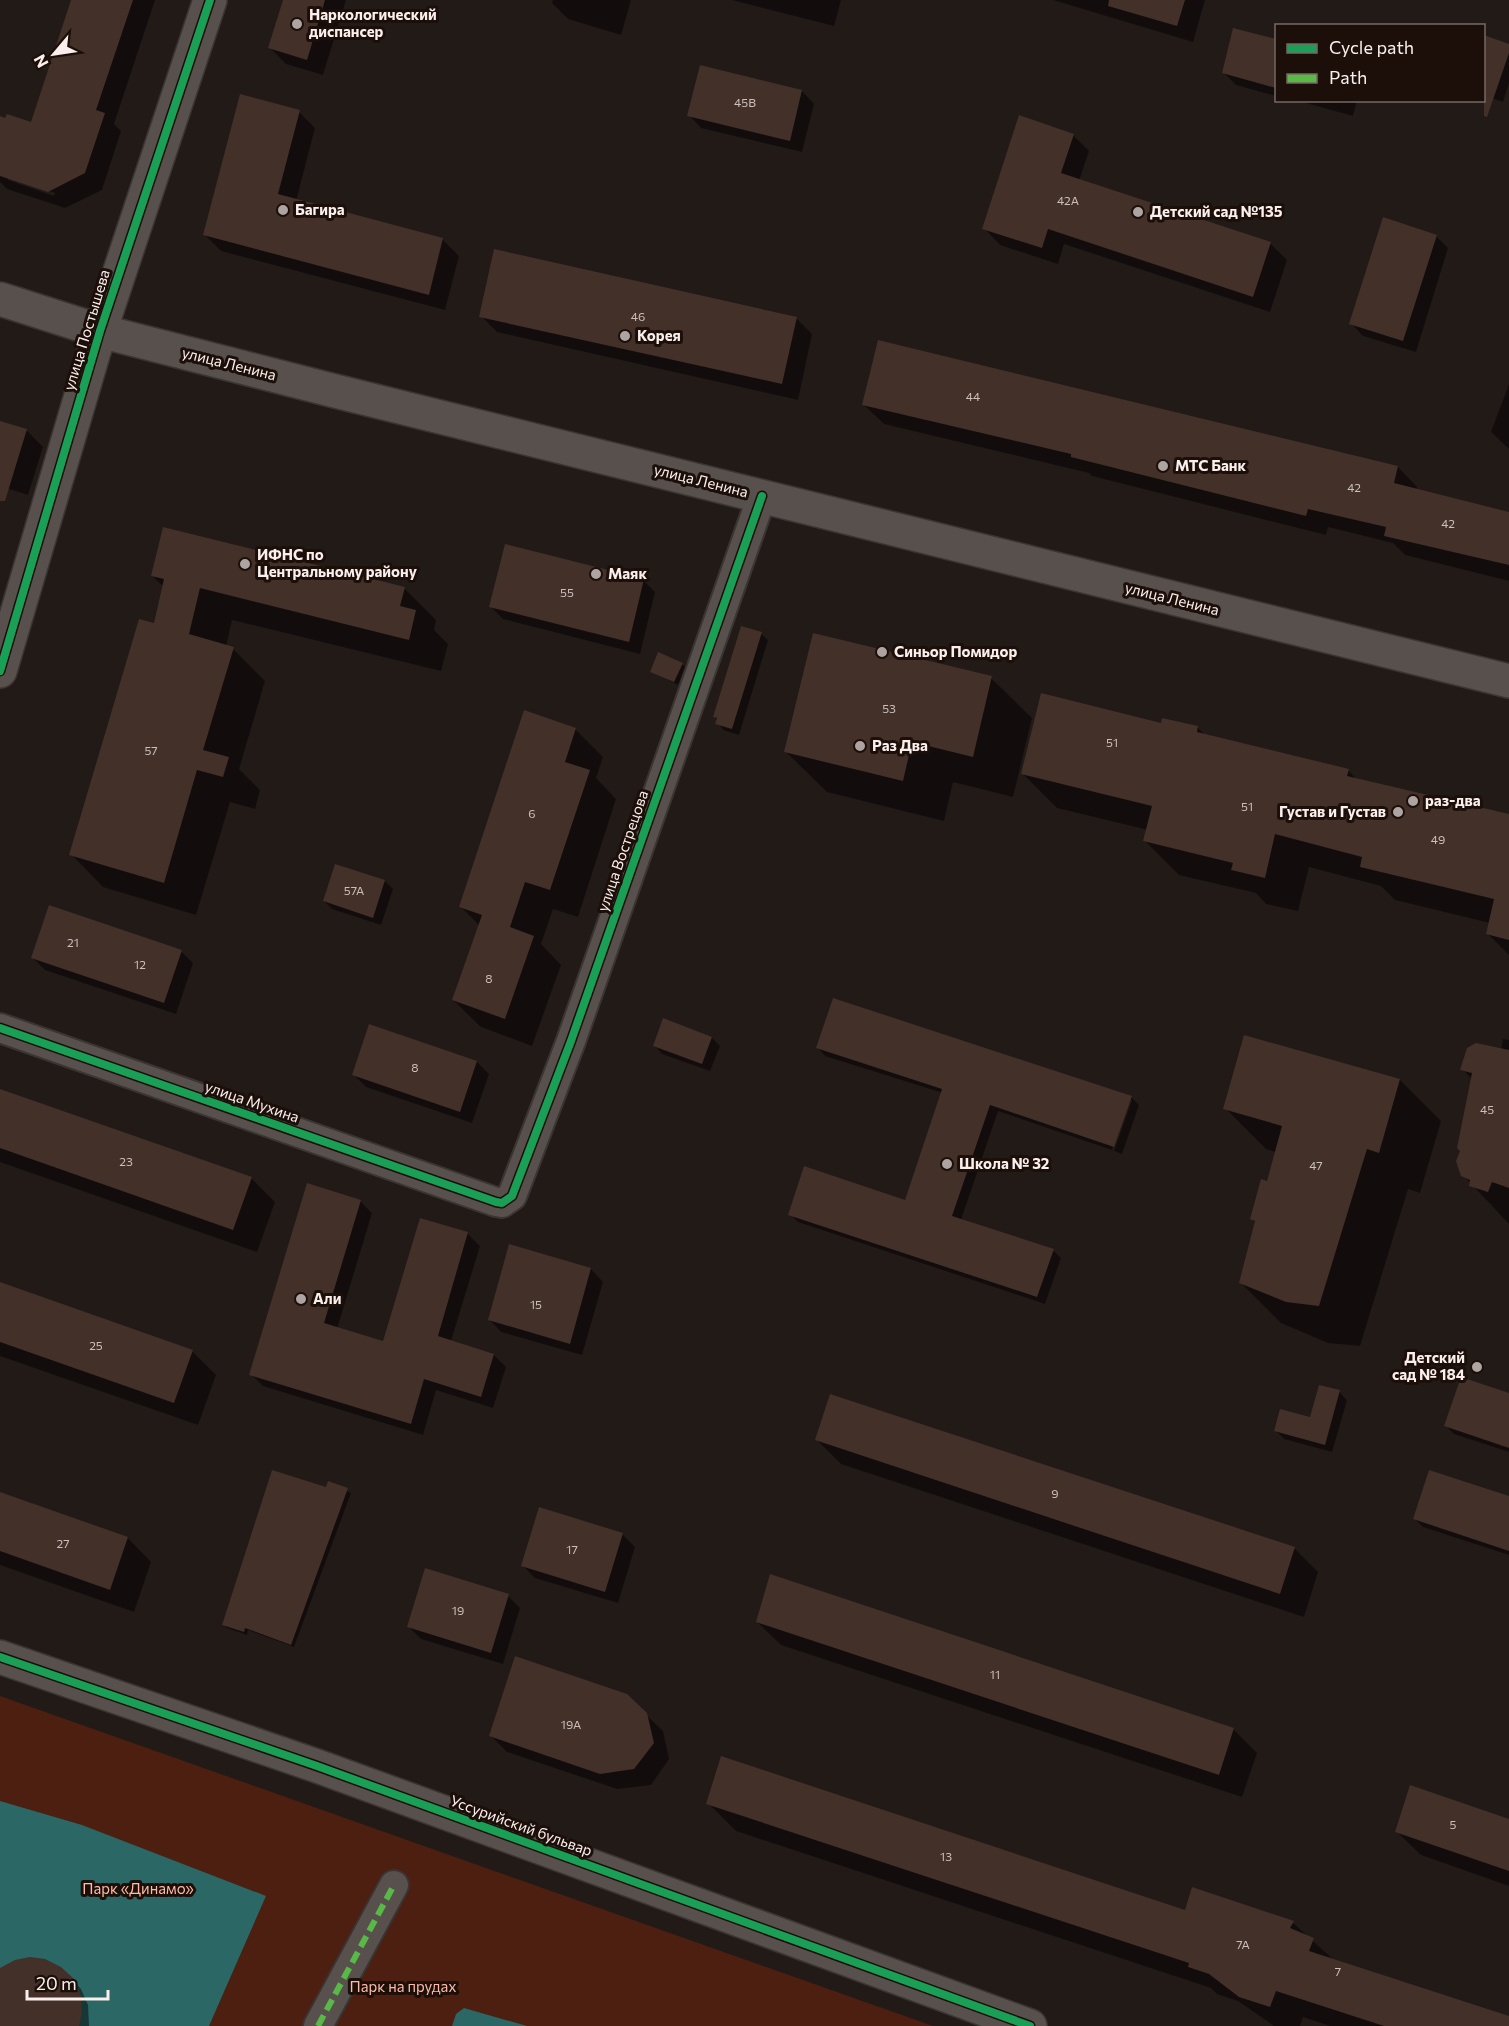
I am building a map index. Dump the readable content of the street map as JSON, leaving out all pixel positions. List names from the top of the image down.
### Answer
{
  "streets": {
    "street": [
      "улица Постышева",
      "улица Ленина",
      "улица Вострецова",
      "улица Мухина",
      "Уссурийский бульвар"
    ]
  },
  "crossings": [
    ["улица Постышева", "улица Ленина"],
    ["улица Ленина", "улица Вострецова"],
    ["улица Вострецова", "улица Мухина"]
  ],
  "parks": ["Парк «Динамо»", "Парк на прудах"],
  "places": [
    "Наркологический диспансер",
    "Багира",
    "Детский сад №135",
    "Корея",
    "МТС Банк",
    "ИФНС по Центральному району",
    "Маяк",
    "Синьор Помидор",
    "Раз Два",
    "раз-два",
    "Густав и Густав",
    "Школа № 32",
    "Али",
    "Детский сад № 184"
  ],
  "house_numbers": [
    "45В",
    "42А",
    "46",
    "44",
    "42",
    "42",
    "55",
    "53",
    "51",
    "57",
    "51",
    "6",
    "49",
    "57А",
    "21",
    "12",
    "8",
    "8",
    "45",
    "23",
    "47",
    "15",
    "25",
    "9",
    "27",
    "17",
    "19",
    "11",
    "19А",
    "5",
    "13",
    "7А",
    "7"
  ],
  "legend": ["Cycle path", "Path"],
  "scale_bar": "20 m",
  "north": "bottom left"
}
